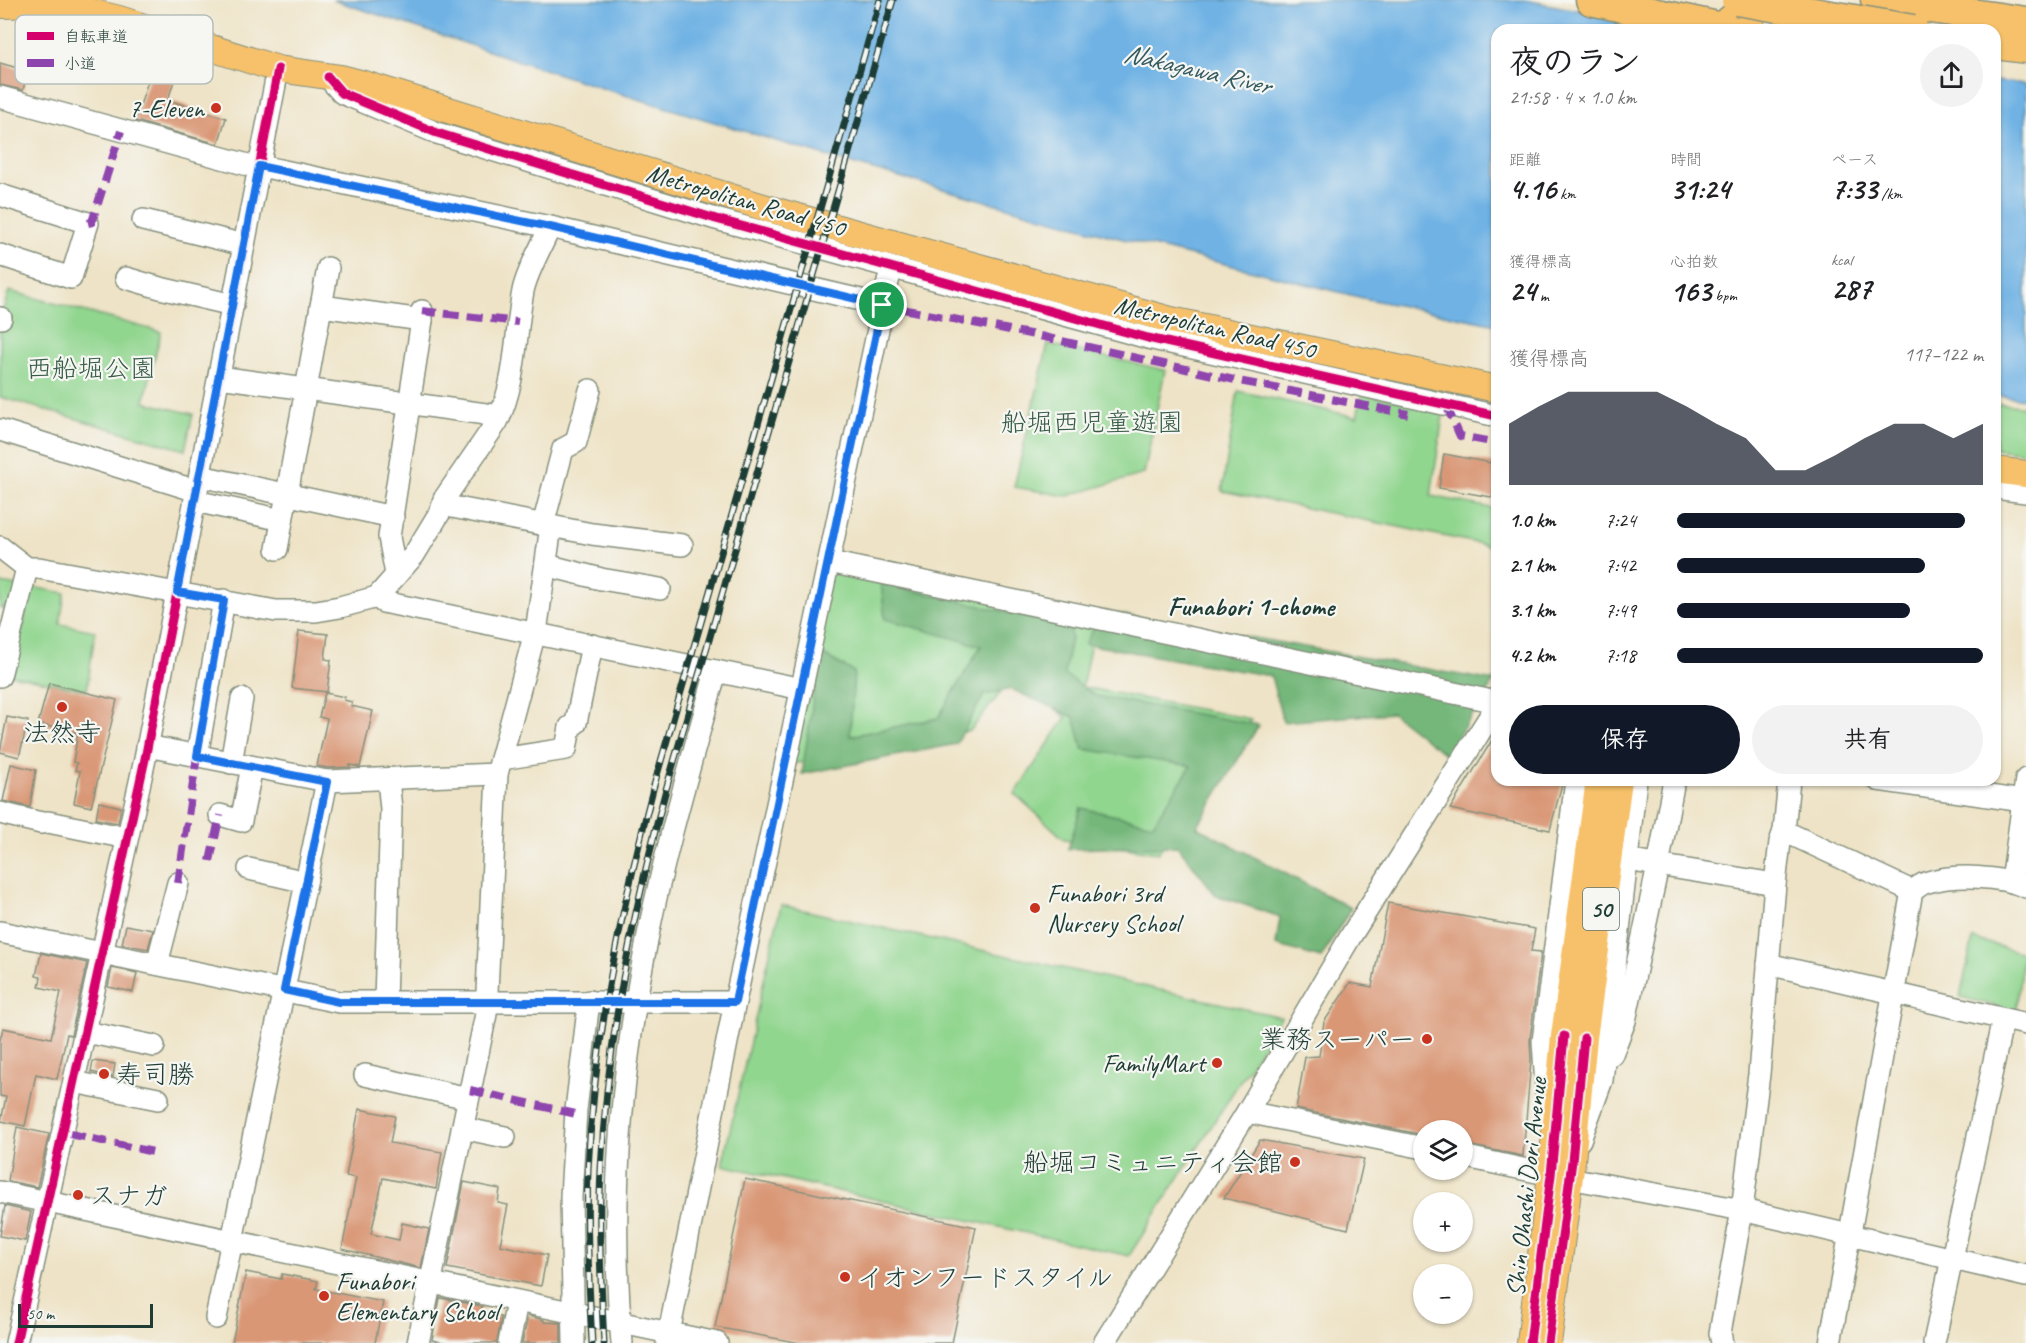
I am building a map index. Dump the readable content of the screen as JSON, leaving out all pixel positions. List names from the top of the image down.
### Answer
{
  "streets": {
    "main road": ["Metropolitan Road 450", "50", "Shin Ohashi Dori Avenue"]
  },
  "districts": ["Funabori 1-chome"],
  "water": ["Nakagawa River"],
  "parks": ["西船堀公園", "船堀西児童遊園"],
  "places": [
    "7-Eleven",
    "法然寺",
    "Funabori 3rd Nursery School",
    "業務スーパー",
    "FamilyMart",
    "寿司勝",
    "船堀コミュニティ会館",
    "スナガ",
    "イオンフードスタイル",
    "Funabori Elementary School"
  ],
  "legend": ["自転車道", "小道"],
  "scale_bar": "50 m",
  "page": {
    "heading": ["夜のラン", "21:58 · 4 × 1.0 km"],
    "stats": [
      ["距離", "4.16 km"],
      ["時間", "31:24"],
      ["ペース", "7:33 /km"],
      ["獲得標高", "24 m"],
      ["心拍数", "163 bpm"],
      ["kcal", "287"]
    ],
    "chart": ["獲得標高", "117–122 m"],
    "list": [
      {
        "name": "1.0 km",
        "note": "7:24"
      },
      {
        "name": "2.1 km",
        "note": "7:42"
      },
      {
        "name": "3.1 km",
        "note": "7:49"
      },
      {
        "name": "4.2 km",
        "note": "7:18"
      }
    ],
    "buttons": ["保存", "共有"],
    "map_buttons": ["+", "−"],
    "scale": "50 m"
  }
}
